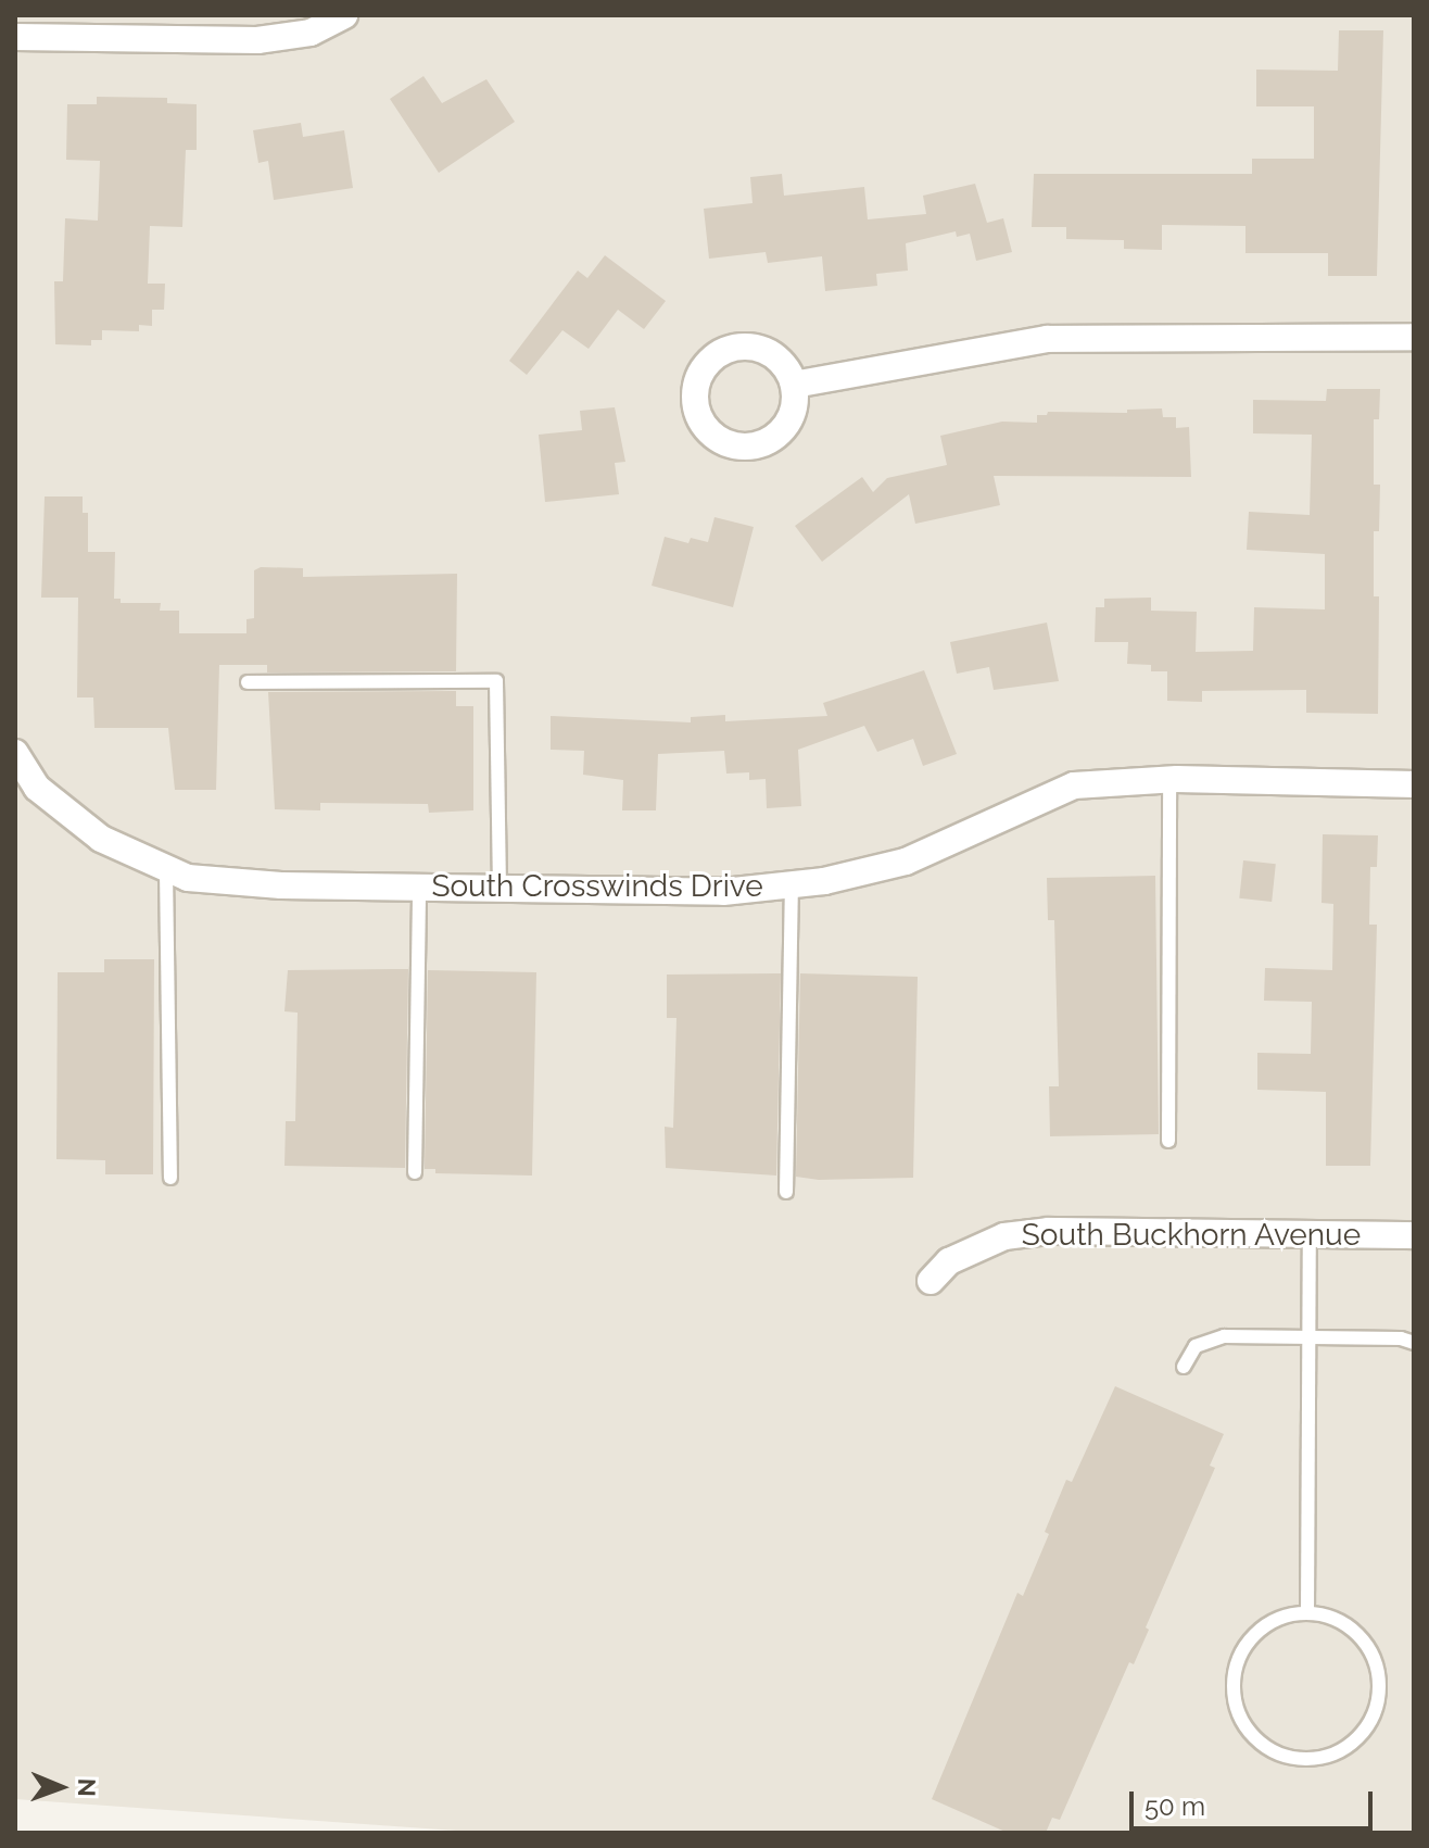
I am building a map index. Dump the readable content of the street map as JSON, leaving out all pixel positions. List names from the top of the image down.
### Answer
{
  "streets": {
    "street": ["South Crosswinds Drive", "South Buckhorn Avenue"]
  },
  "scale_bar": "50 m",
  "north": "right"
}
